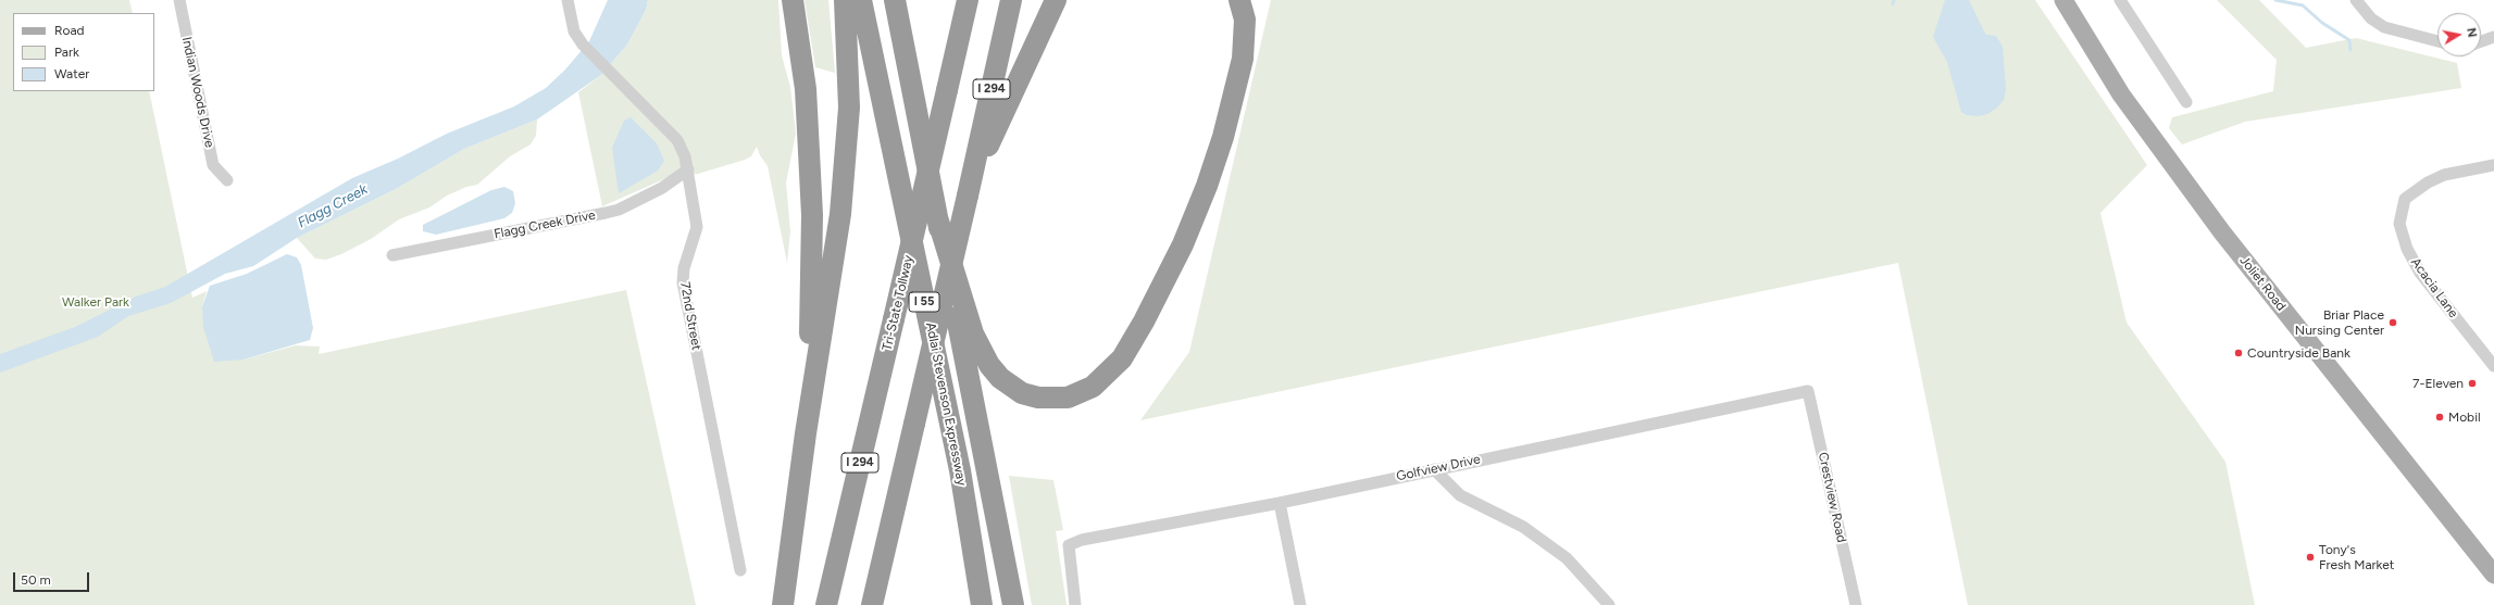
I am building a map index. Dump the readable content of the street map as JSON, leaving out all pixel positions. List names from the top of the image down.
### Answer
{
  "streets": {
    "highway": [
      "I 294",
      "I 55",
      "Tri-State Tollway",
      "Adlai Stevenson Expressway"
    ],
    "main road": ["Joliet Road"],
    "street": [
      "Indian Woods Drive",
      "Flagg Creek Drive",
      "Acacia Lane",
      "72nd Street",
      "Golfview Drive",
      "Crestview Road"
    ]
  },
  "crossings": [
    ["Flagg Creek Drive", "72nd Street"],
    ["Golfview Drive", "Crestview Road"]
  ],
  "water": ["Flagg Creek"],
  "parks": ["Walker Park"],
  "places": [
    "Briar Place Nursing Center",
    "Countryside Bank",
    "7-Eleven",
    "Mobil",
    "Tony's Fresh Market"
  ],
  "legend": ["Road", "Park", "Water"],
  "scale_bar": "50 m",
  "north": "right"
}
